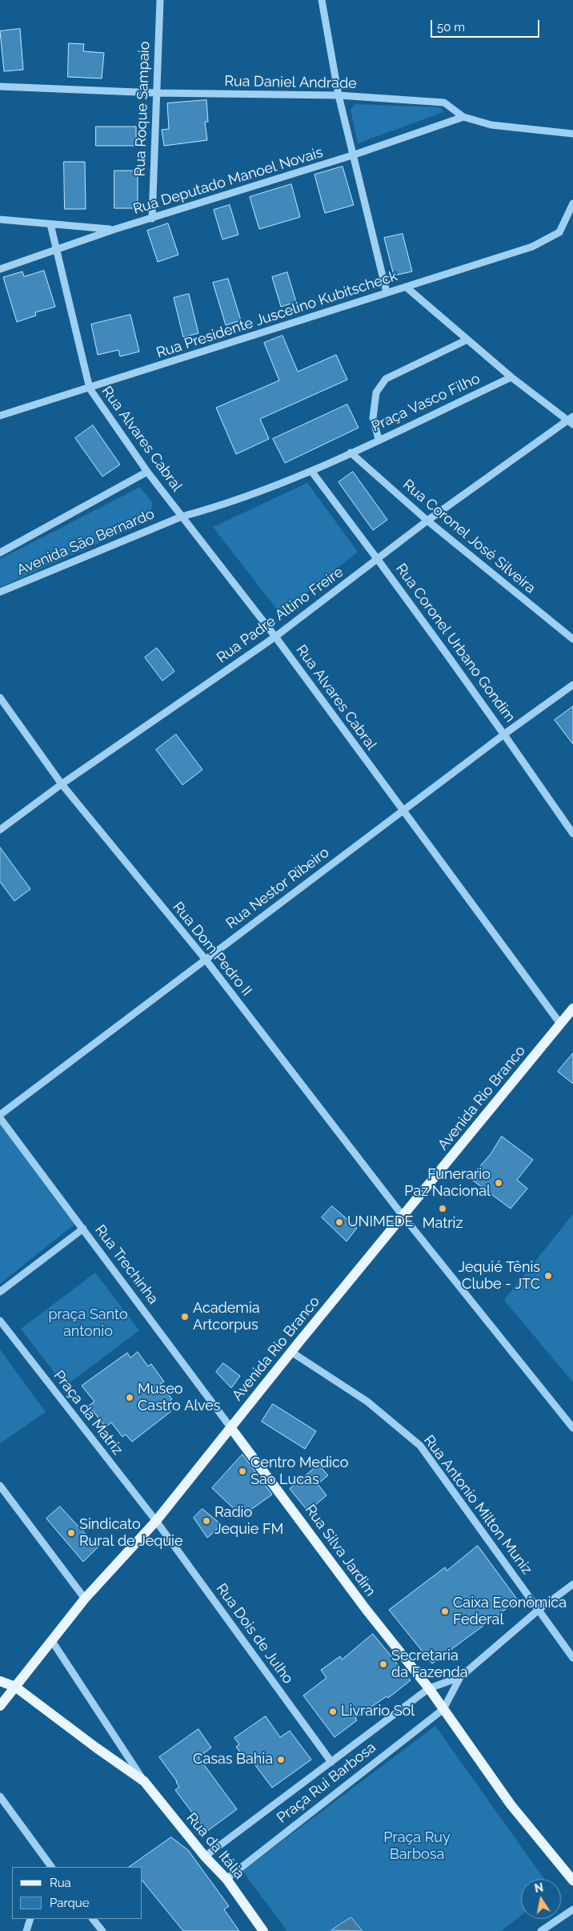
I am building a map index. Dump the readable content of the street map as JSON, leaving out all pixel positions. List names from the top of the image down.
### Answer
{
  "streets": {
    "main road": ["Avenida Rio Branco", "Rua Silva Jardim", "Rua da Itália"],
    "street": [
      "Rua Daniel Andrade",
      "Rua Roque Sampaio",
      "Rua Deputado Manoel Novais",
      "Rua Presidente Juscelino Kubitscheck",
      "Praça Vasco Filho",
      "Rua Alvares Cabral",
      "Rua Coronel José Silveira",
      "Avenida São Bernardo",
      "Rua Padre Altino Freire",
      "Rua Coronel Urbano Gondim",
      "Rua Nestor Ribeiro",
      "Rua Dom Pedro II",
      "Rua Trechinha",
      "Praça da Matriz",
      "Rua Antonio Milton Muniz",
      "Rua Dois de Julho",
      "Praça Rui Barbosa"
    ]
  },
  "crossings": [
    ["Rua Daniel Andrade", "Rua Roque Sampaio"],
    ["Rua Daniel Andrade", "Rua Deputado Manoel Novais"],
    ["Rua Roque Sampaio", "Rua Deputado Manoel Novais"],
    ["Rua Presidente Juscelino Kubitscheck", "Rua Alvares Cabral"],
    ["Praça Vasco Filho", "Rua Coronel José Silveira"],
    ["Praça Vasco Filho", "Avenida São Bernardo"],
    ["Praça Vasco Filho", "Rua Coronel Urbano Gondim"],
    ["Rua Alvares Cabral", "Avenida São Bernardo"],
    ["Rua Alvares Cabral", "Rua Padre Altino Freire"],
    ["Rua Alvares Cabral", "Rua Nestor Ribeiro"],
    ["Rua Alvares Cabral", "Avenida Rio Branco"],
    ["Rua Coronel José Silveira", "Rua Padre Altino Freire"],
    ["Avenida São Bernardo", "Rua Coronel Urbano Gondim"],
    ["Rua Padre Altino Freire", "Rua Coronel Urbano Gondim"],
    ["Rua Padre Altino Freire", "Rua Dom Pedro II"],
    ["Rua Coronel Urbano Gondim", "Rua Nestor Ribeiro"],
    ["Rua Nestor Ribeiro", "Rua Dom Pedro II"],
    ["Rua Nestor Ribeiro", "Rua Trechinha"],
    ["Rua Dom Pedro II", "Avenida Rio Branco"],
    ["Avenida Rio Branco", "Rua Trechinha"],
    ["Avenida Rio Branco", "Praça da Matriz"],
    ["Avenida Rio Branco", "Rua Antonio Milton Muniz"],
    ["Avenida Rio Branco", "Rua Silva Jardim"],
    ["Avenida Rio Branco", "Rua Dois de Julho"],
    ["Avenida Rio Branco", "Rua da Itália"],
    ["Rua Trechinha", "Rua Silva Jardim"],
    ["Praça da Matriz", "Rua Dois de Julho"],
    ["Praça Rui Barbosa", "Rua da Itália"]
  ],
  "parks": ["praça Santo antonio", "Praça Ruy Barbosa"],
  "places": [
    "Funerario Paz Nacional",
    "Matriz",
    "UNIMEDE",
    "Jequié Tênis Clube - JTC",
    "Academia Artcorpus",
    "Museo Castro Alves",
    "Centro Medico Sao Lucas",
    "Radio Jequie FM",
    "Sindicato Rural de Jequie",
    "Caixa Econômica Federal",
    "Secretaria da Fazenda",
    "Livrario Sol",
    "Casas Bahia"
  ],
  "legend": ["Rua", "Parque"],
  "scale_bar": "50 m",
  "north": "top"
}
